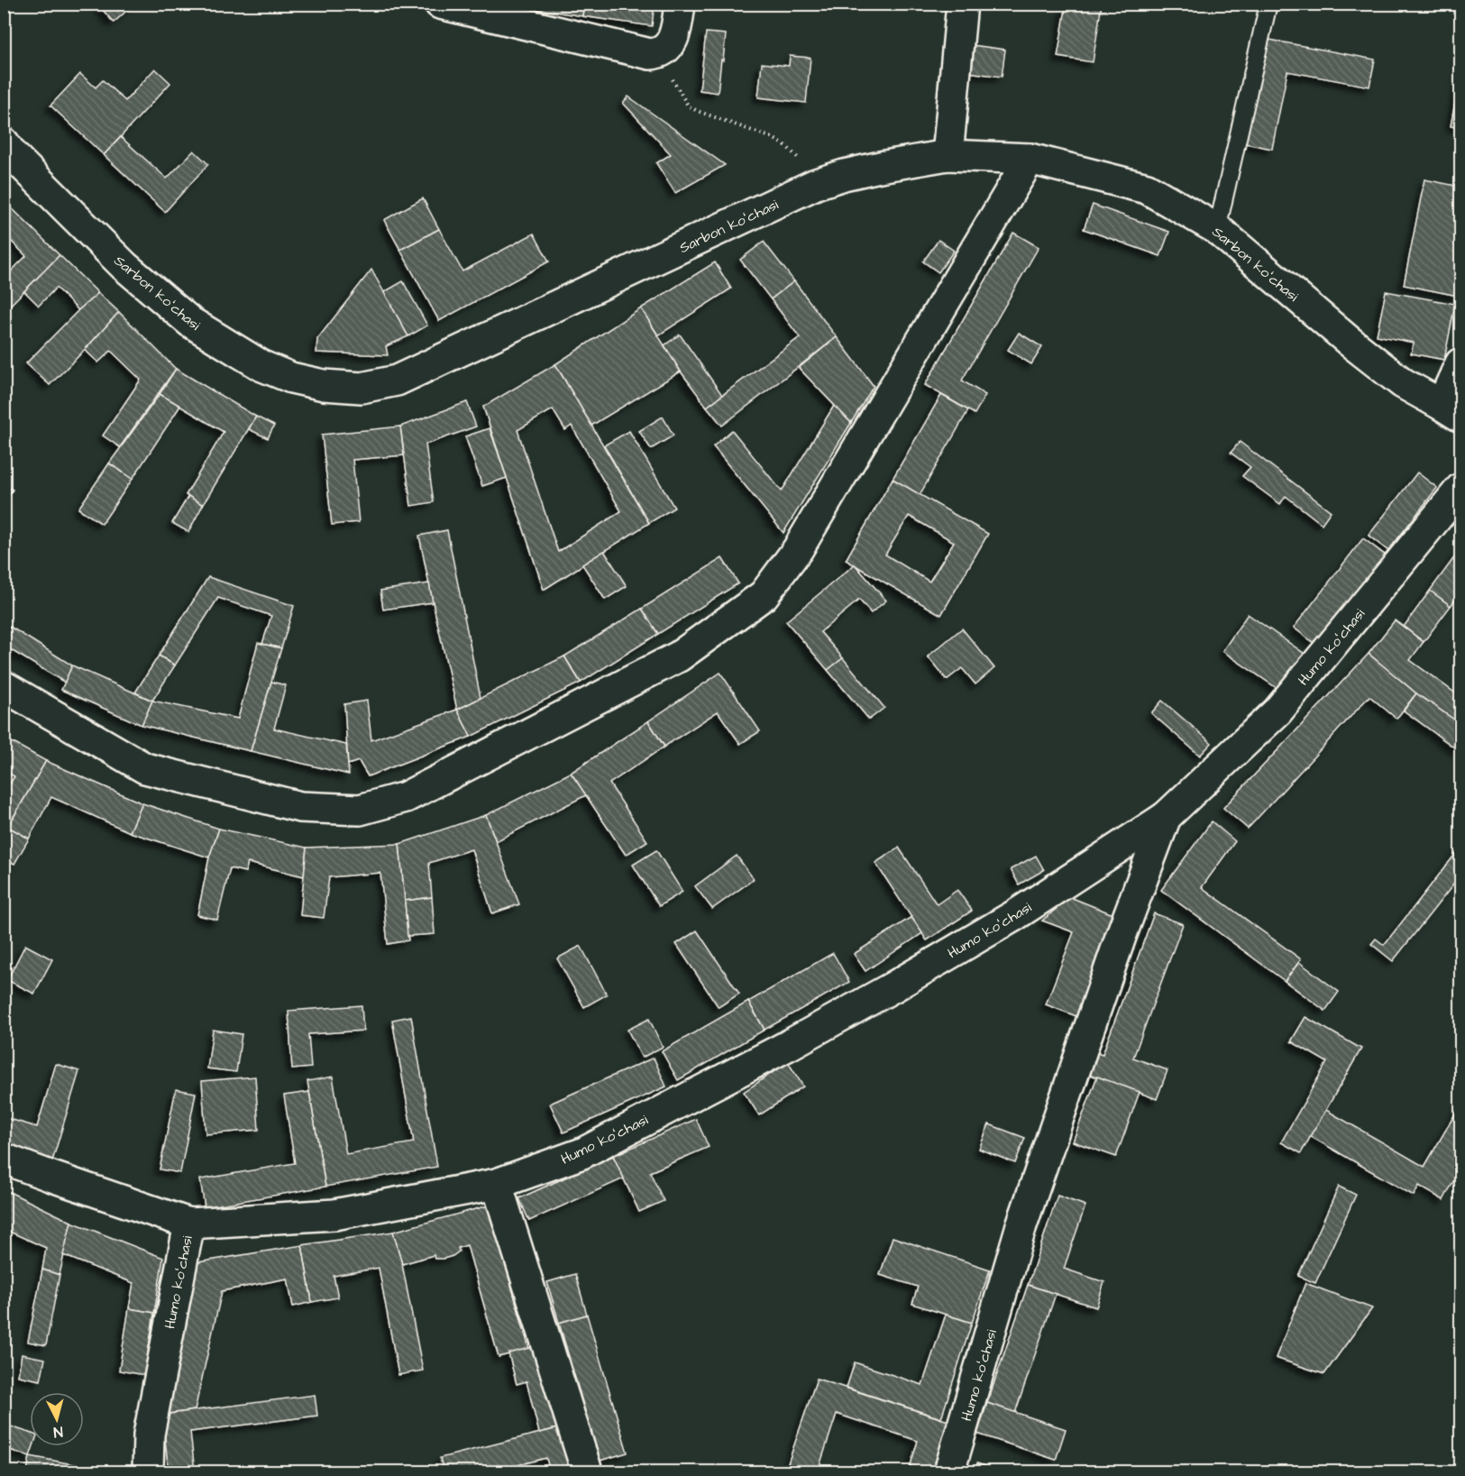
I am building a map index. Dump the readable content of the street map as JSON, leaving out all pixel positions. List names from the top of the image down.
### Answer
{
  "streets": {
    "street": ["Sarbon koʻchasi", "Humo koʻchasi"]
  },
  "north": "bottom"
}
